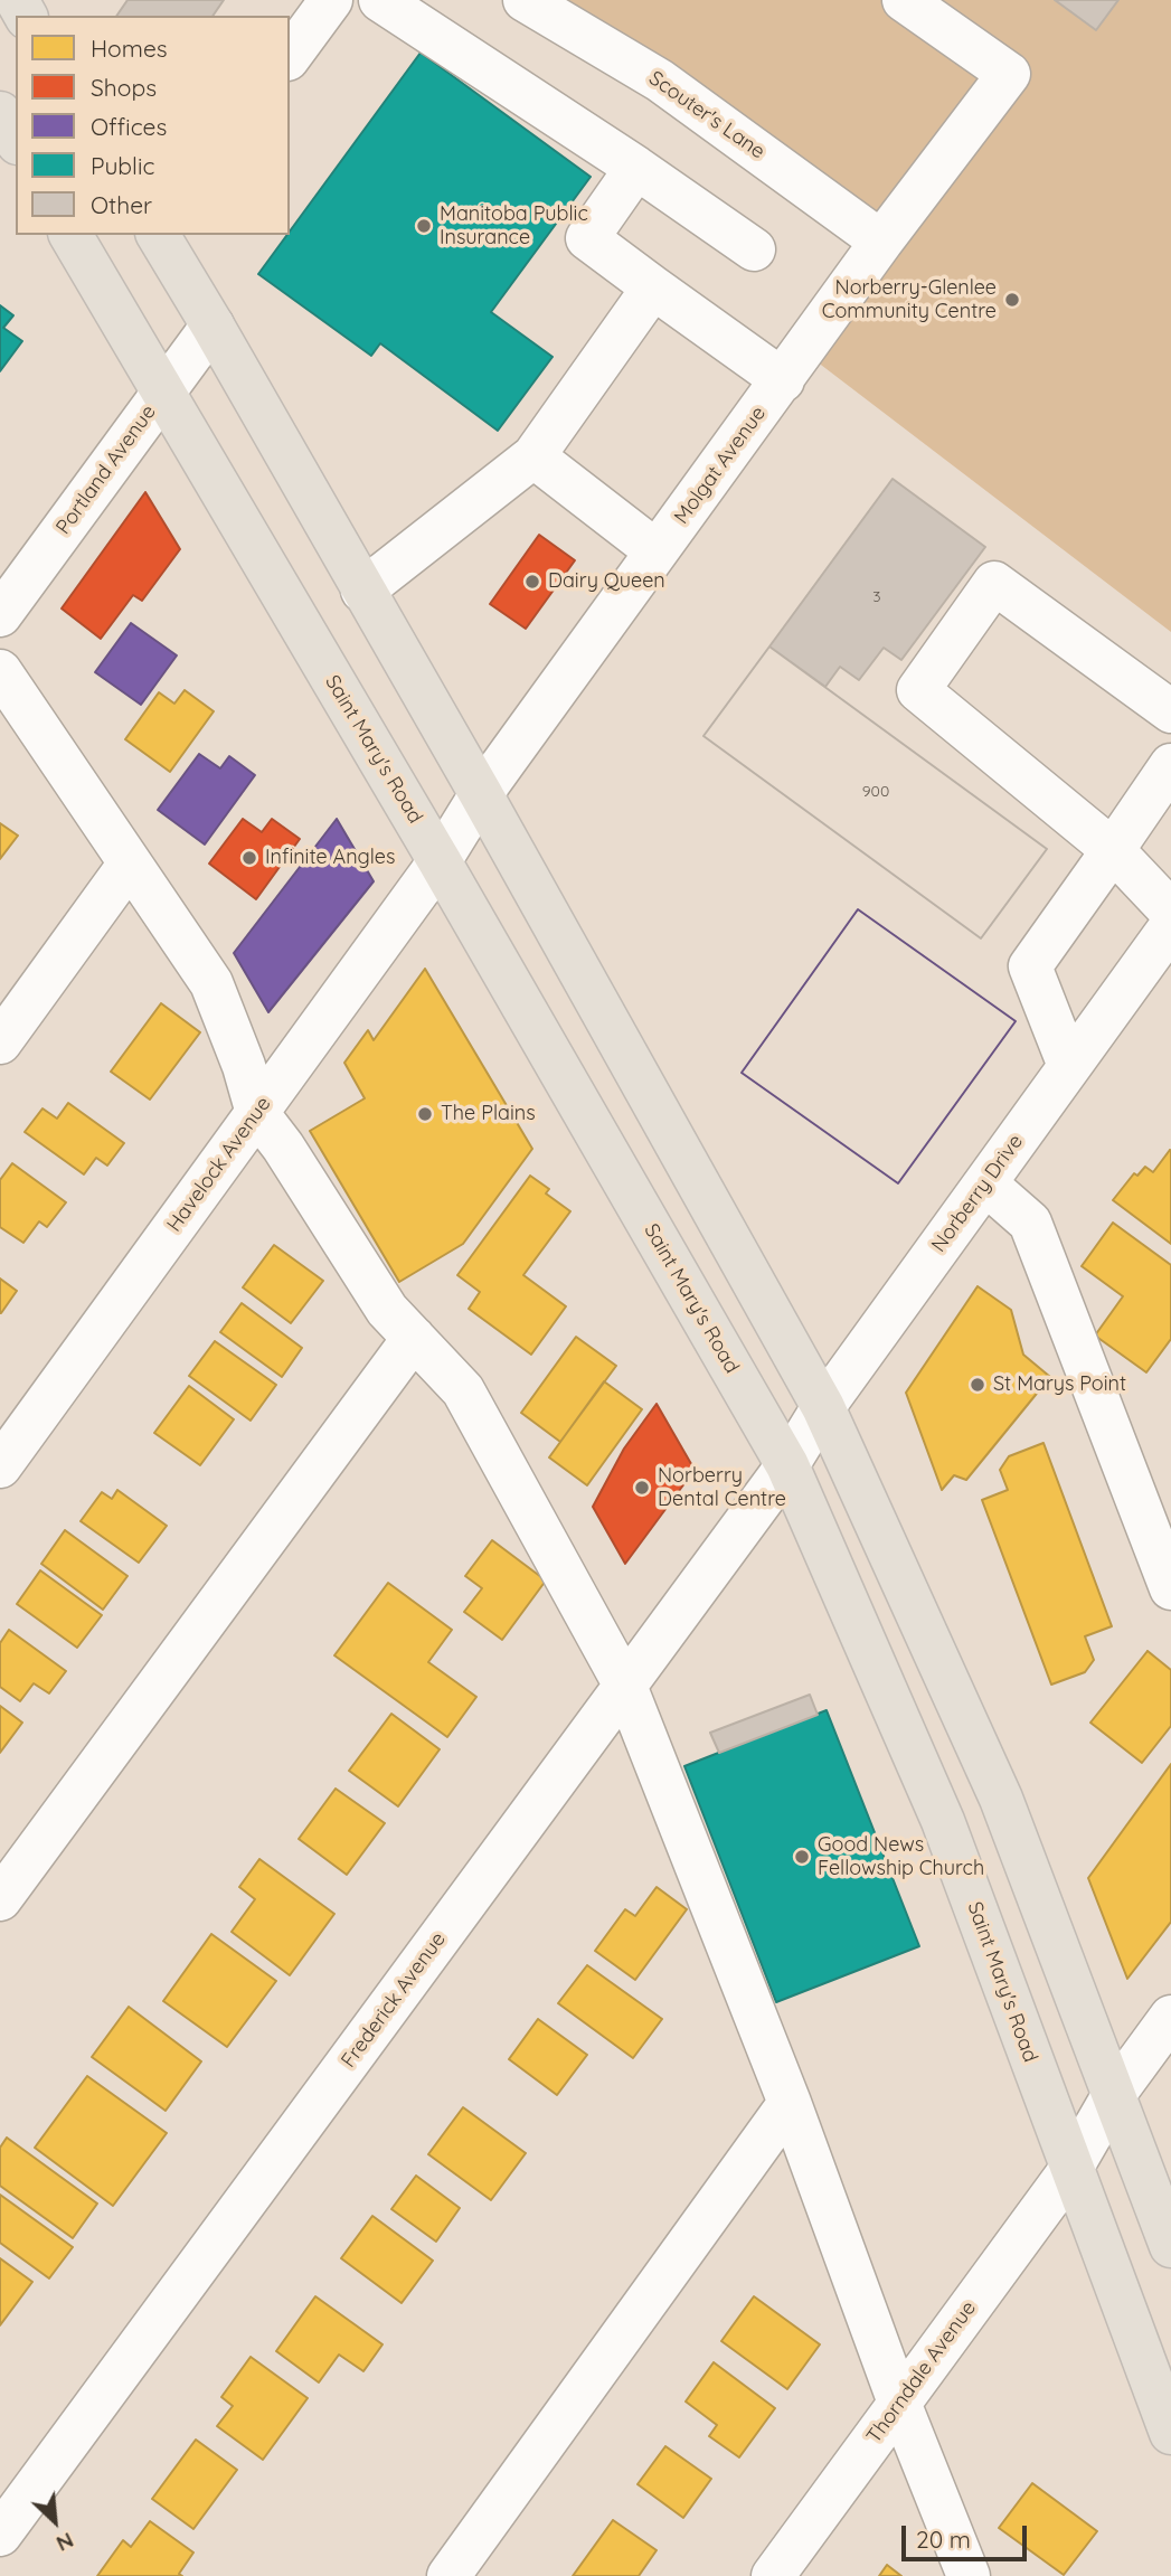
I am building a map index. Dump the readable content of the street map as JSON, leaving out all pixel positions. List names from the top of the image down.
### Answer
{
  "streets": {
    "main road": ["Saint Mary's Road"],
    "street": [
      "Scouter's Lane",
      "Molgat Avenue",
      "Portland Avenue",
      "Havelock Avenue",
      "Norberry Drive",
      "Frederick Avenue",
      "Thorndale Avenue"
    ]
  },
  "crossings": [
    ["Scouter's Lane", "Molgat Avenue"],
    ["Molgat Avenue", "Saint Mary's Road"],
    ["Molgat Avenue", "Havelock Avenue"],
    ["Portland Avenue", "Saint Mary's Road"],
    ["Saint Mary's Road", "Havelock Avenue"],
    ["Saint Mary's Road", "Norberry Drive"],
    ["Saint Mary's Road", "Frederick Avenue"],
    ["Saint Mary's Road", "Thorndale Avenue"],
    ["Norberry Drive", "Frederick Avenue"]
  ],
  "places": [
    "Manitoba Public Insurance",
    "Norberry-Glenlee Community Centre",
    "Dairy Queen",
    "Infinite Angles",
    "The Plains",
    "St Marys Point",
    "Norberry Dental Centre",
    "Good News Fellowship Church"
  ],
  "house_numbers": ["3", "900"],
  "legend": [
    "Homes",
    "Shops",
    "Offices",
    "Public",
    "Other"
  ],
  "scale_bar": "20 m",
  "north": "bottom right"
}
